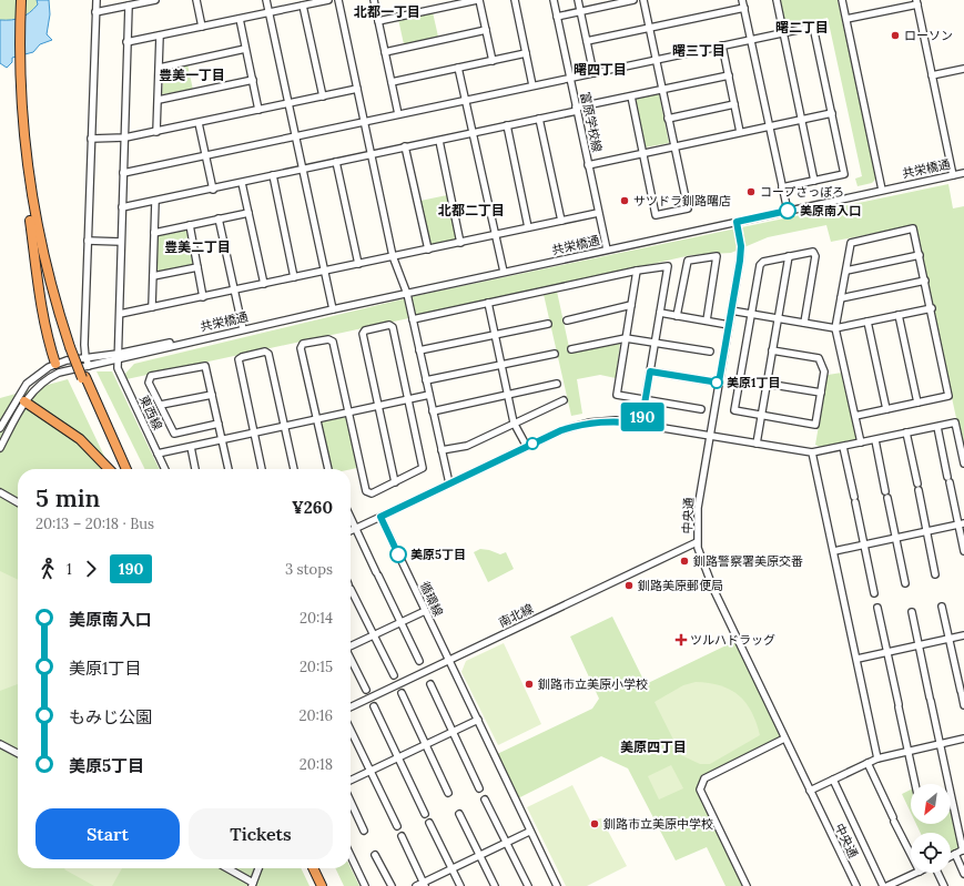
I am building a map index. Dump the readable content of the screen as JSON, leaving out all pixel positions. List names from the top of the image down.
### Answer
{
  "streets": {
    "street": [
      "富原学校線",
      "共栄橋通",
      "東西線",
      "中央通",
      "循環線",
      "南北線"
    ]
  },
  "crossings": [
    ["富原学校線", "共栄橋通"],
    ["共栄橋通", "東西線"],
    ["共栄橋通", "中央通"],
    ["中央通", "南北線"],
    ["循環線", "南北線"]
  ],
  "districts": [
    "北都一丁目",
    "曙二丁目",
    "曙三丁目",
    "曙四丁目",
    "豊美一丁目",
    "北都二丁目",
    "豊美二丁目",
    "美原四丁目"
  ],
  "places": {
    "other": [
      "ローソン",
      "コープさっぽろ",
      "サツドラ釧路曙店",
      "美原南入口",
      "美原1丁目",
      "美原5丁目",
      "釧路警察署美原交番",
      "釧路美原郵便局",
      "釧路市立美原小学校",
      "釧路市立美原中学校"
    ],
    "health": ["ツルハドラッグ"]
  },
  "lines": ["bus line 190"],
  "north": "bottom left",
  "page": {
    "on_map": "190",
    "heading": ["5 min", "20:13 – 20:18 · Bus", "¥260"],
    "legs": ["1", "190", "3 stops"],
    "list": [
      {
        "name": "美原南入口",
        "value": "20:14"
      },
      {
        "name": "美原1丁目",
        "value": "20:15"
      },
      {
        "name": "もみじ公園",
        "value": "20:16"
      },
      {
        "name": "美原5丁目",
        "value": "20:18"
      }
    ],
    "buttons": ["Start", "Tickets"]
  }
}
